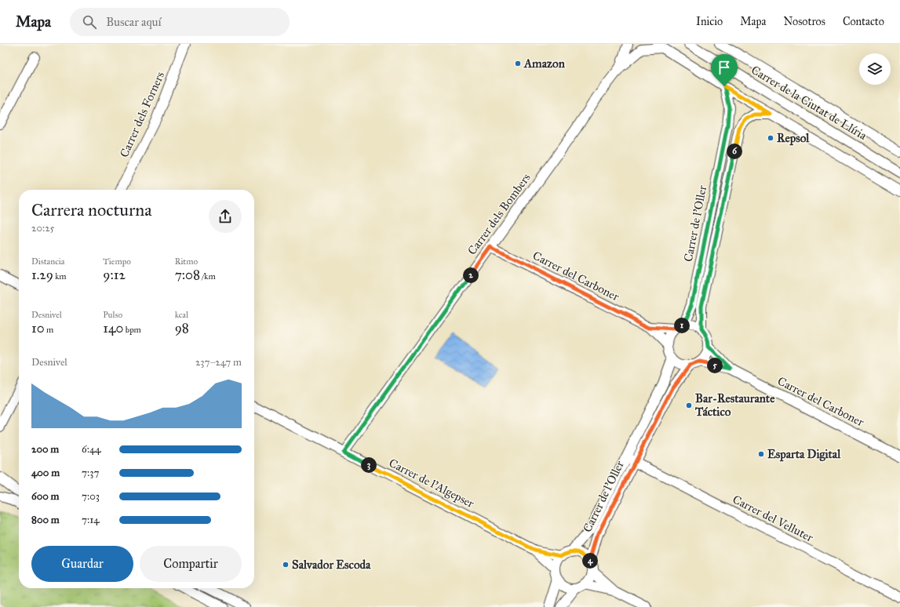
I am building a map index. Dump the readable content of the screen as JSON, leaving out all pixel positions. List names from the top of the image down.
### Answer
{
  "streets": {
    "street": [
      "Carrer de la Ciutat de Llíria",
      "Carrer dels Forners",
      "Carrer dels Bombers",
      "Carrer de l'Oller",
      "Carrer del Carboner",
      "Carrer de l'Algepser",
      "Carrer del Velluter"
    ]
  },
  "crossings": [
    ["Carrer dels Bombers", "Carrer del Carboner"],
    ["Carrer dels Bombers", "Carrer de l'Algepser"],
    ["Carrer de l'Oller", "Carrer del Carboner"],
    ["Carrer de l'Oller", "Carrer del Velluter"]
  ],
  "places": [
    "Amazon",
    "Repsol",
    "Bar-Restaurante Táctico",
    "Esparta Digital",
    "Salvador Escoda"
  ],
  "page": {
    "header": "Mapa",
    "search": "Buscar aquí",
    "nav": [
      "Inicio",
      "Mapa",
      "Nosotros",
      "Contacto"
    ],
    "pins": [
      "6",
      "2",
      "1",
      "5",
      "3",
      "4"
    ],
    "heading": ["Carrera nocturna", "20:25"],
    "stats": [
      ["Distancia", "1.29 km"],
      ["Tiempo", "9:12"],
      ["Ritmo", "7:08 /km"],
      ["Desnivel", "10 m"],
      ["Pulso", "140 bpm"],
      ["kcal", "98"]
    ],
    "chart": ["Desnivel", "237–247 m"],
    "list": [
      {
        "name": "200 m",
        "note": "6:44"
      },
      {
        "name": "400 m",
        "note": "7:37"
      },
      {
        "name": "600 m",
        "note": "7:03"
      },
      {
        "name": "800 m",
        "note": "7:14"
      }
    ],
    "buttons": ["Guardar", "Compartir"]
  }
}
